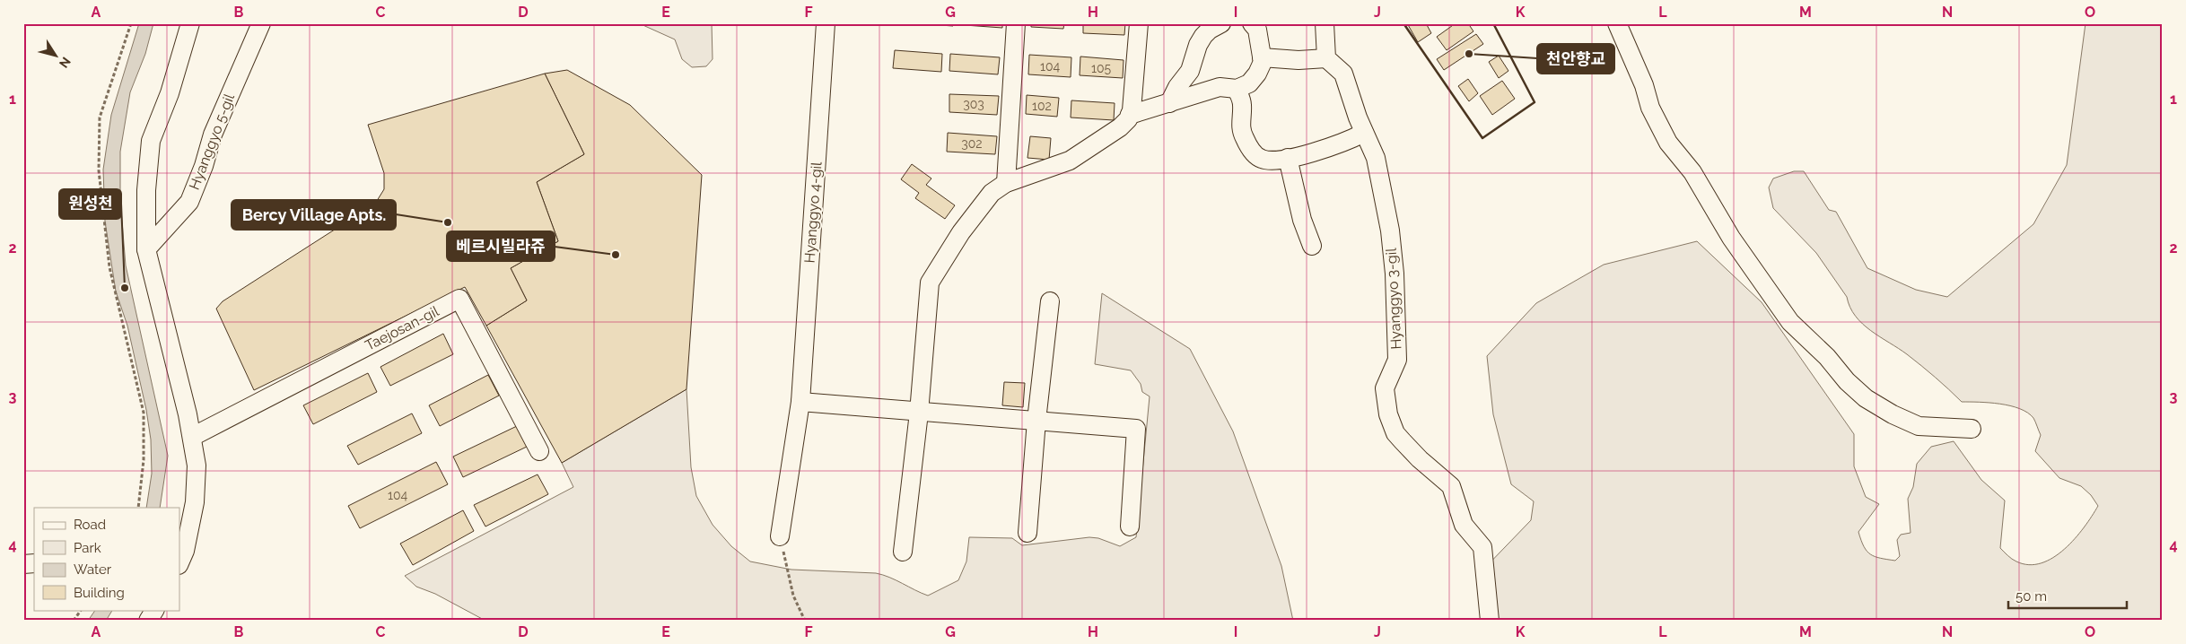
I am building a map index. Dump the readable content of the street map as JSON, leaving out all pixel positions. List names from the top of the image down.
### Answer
{
  "streets": {
    "street": [
      "Hyanggyo 5-gil",
      "Hyanggyo 4-gil",
      "Hyanggyo 3-gil",
      "Taejosan-gil"
    ]
  },
  "places": [
    "천안향교",
    "Bercy Village Apts.",
    "베르시빌라쥬",
    "원성천"
  ],
  "house_numbers": [
    "104",
    "105",
    "303",
    "102",
    "302",
    "104"
  ],
  "legend": [
    "Road",
    "Park",
    "Water",
    "Building"
  ],
  "scale_bar": "50 m",
  "north": "bottom right",
  "grid": {
    "columns": [
      "A",
      "B",
      "C",
      "D",
      "E",
      "F",
      "G",
      "H",
      "I",
      "J",
      "K",
      "L",
      "M",
      "N",
      "O"
    ],
    "rows": [
      "1",
      "2",
      "3",
      "4"
    ]
  }
}
